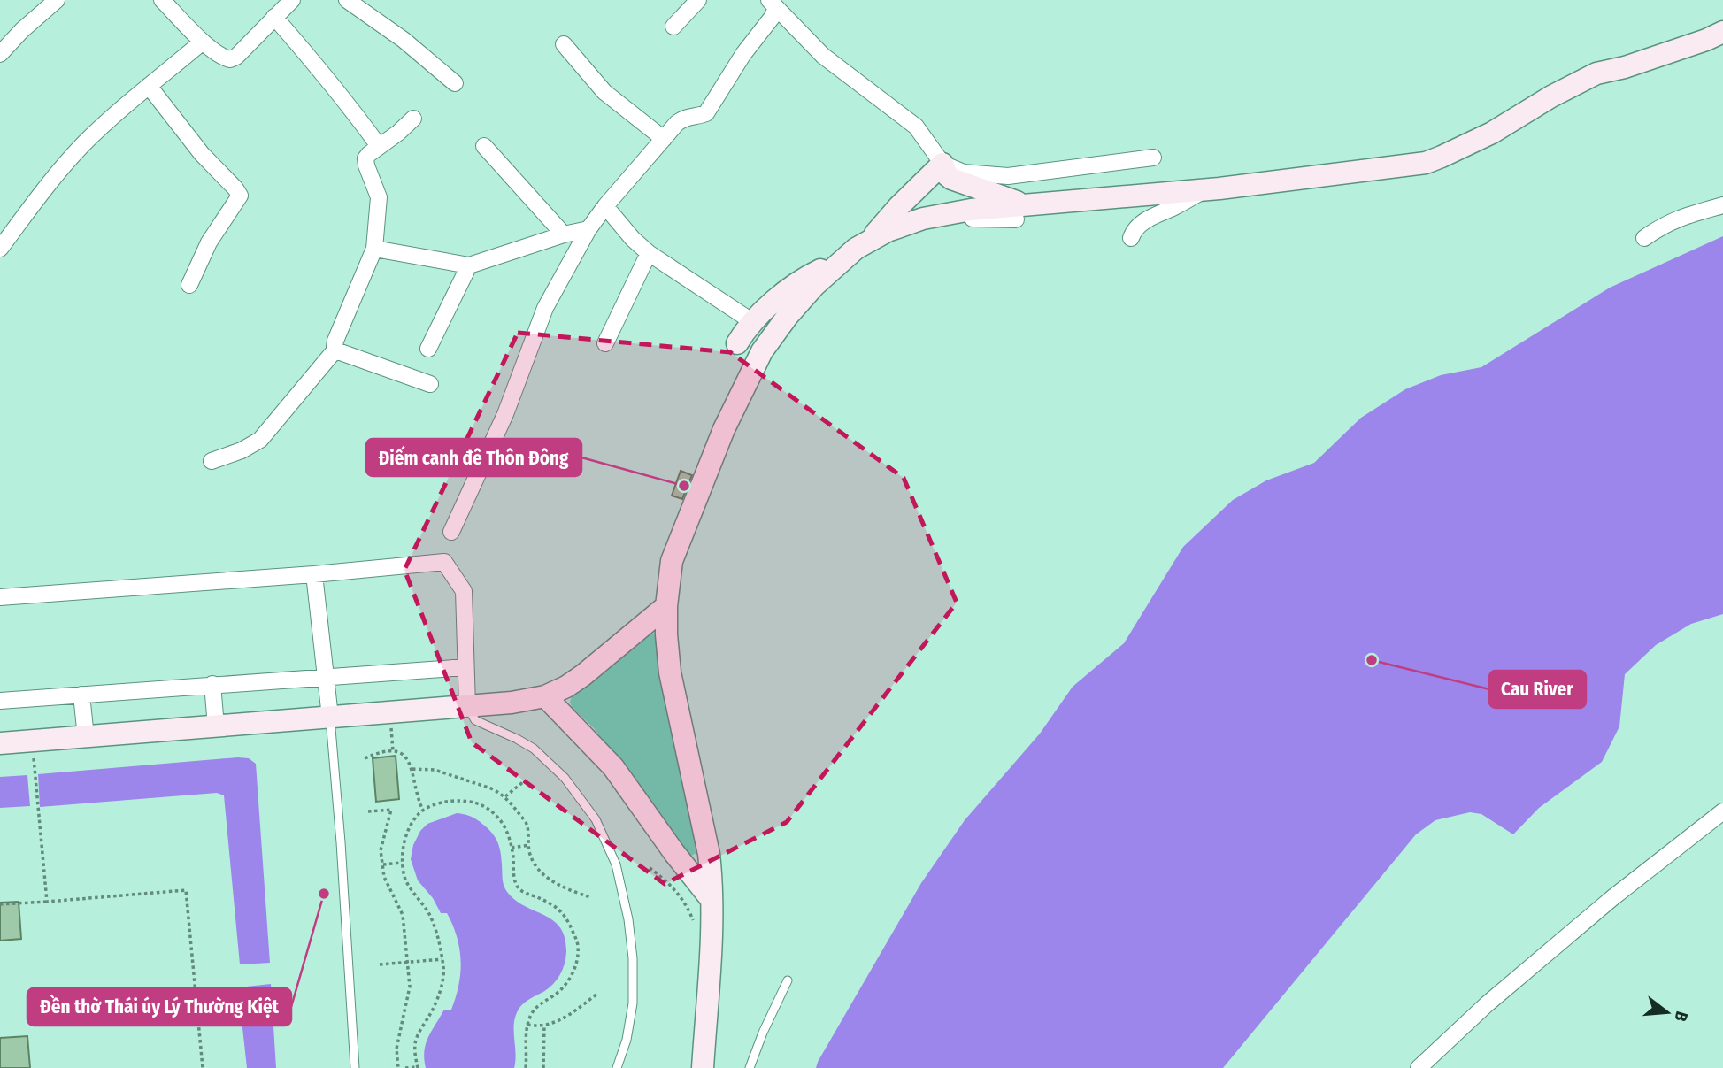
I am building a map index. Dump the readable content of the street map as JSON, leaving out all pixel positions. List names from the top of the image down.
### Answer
{
  "places": ["Điếm canh đê Thôn Đông", "Cau River", "Đền thờ Thái úy Lý Thường Kiệt"],
  "north": "right"
}
